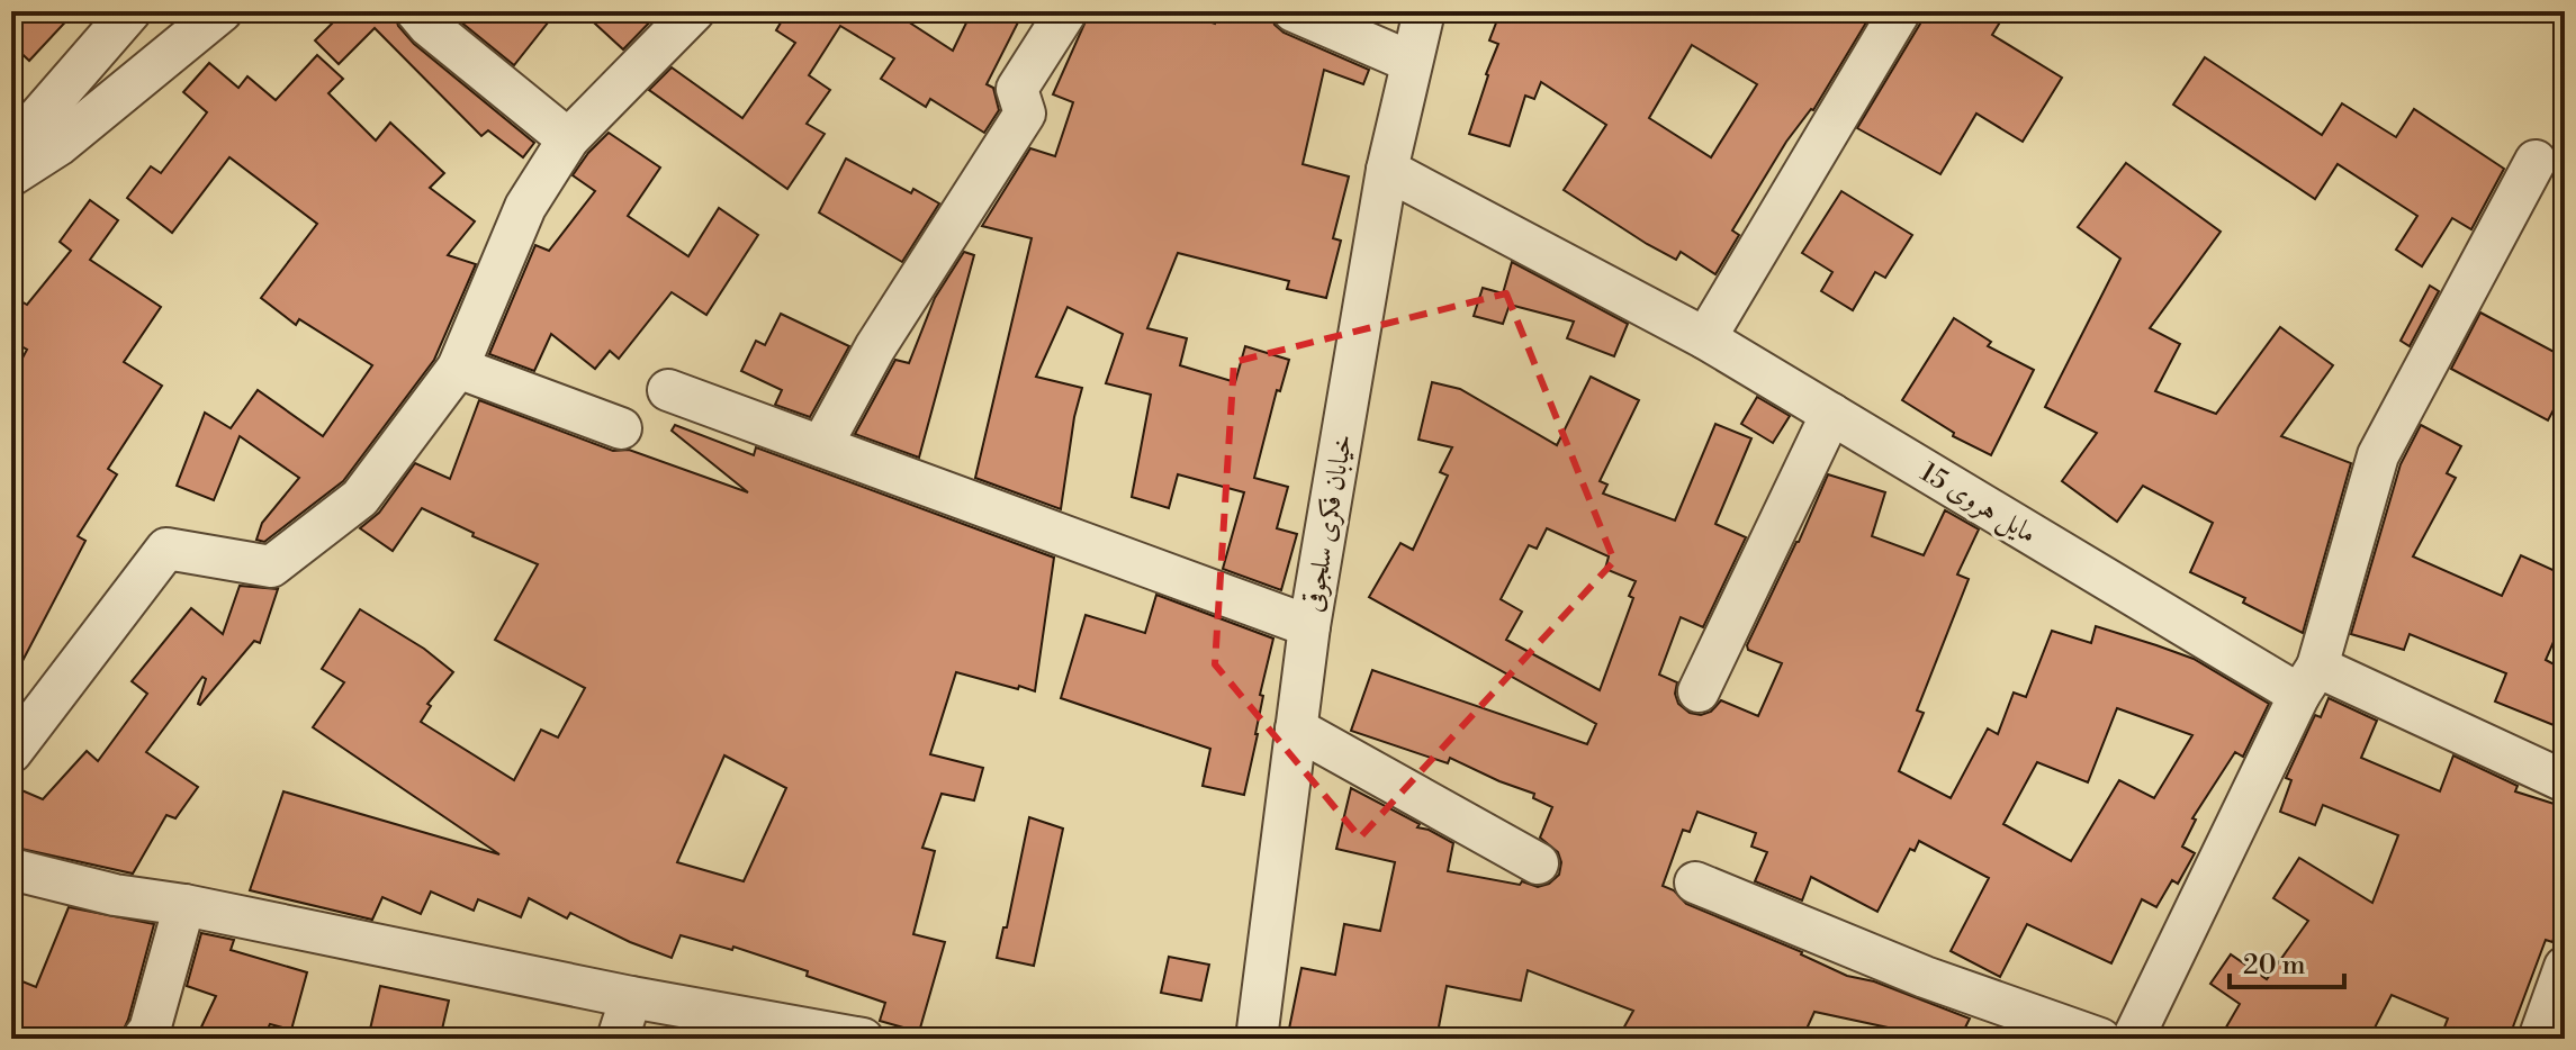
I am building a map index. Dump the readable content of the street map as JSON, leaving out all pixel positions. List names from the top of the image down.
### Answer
{
  "streets": {
    "street": ["مایل هروی 15", "خیابان فکری سلجوقی"]
  },
  "crossings": [
    ["مایل هروی 15", "خیابان فکری سلجوقی"]
  ],
  "scale_bar": "20 m"
}
